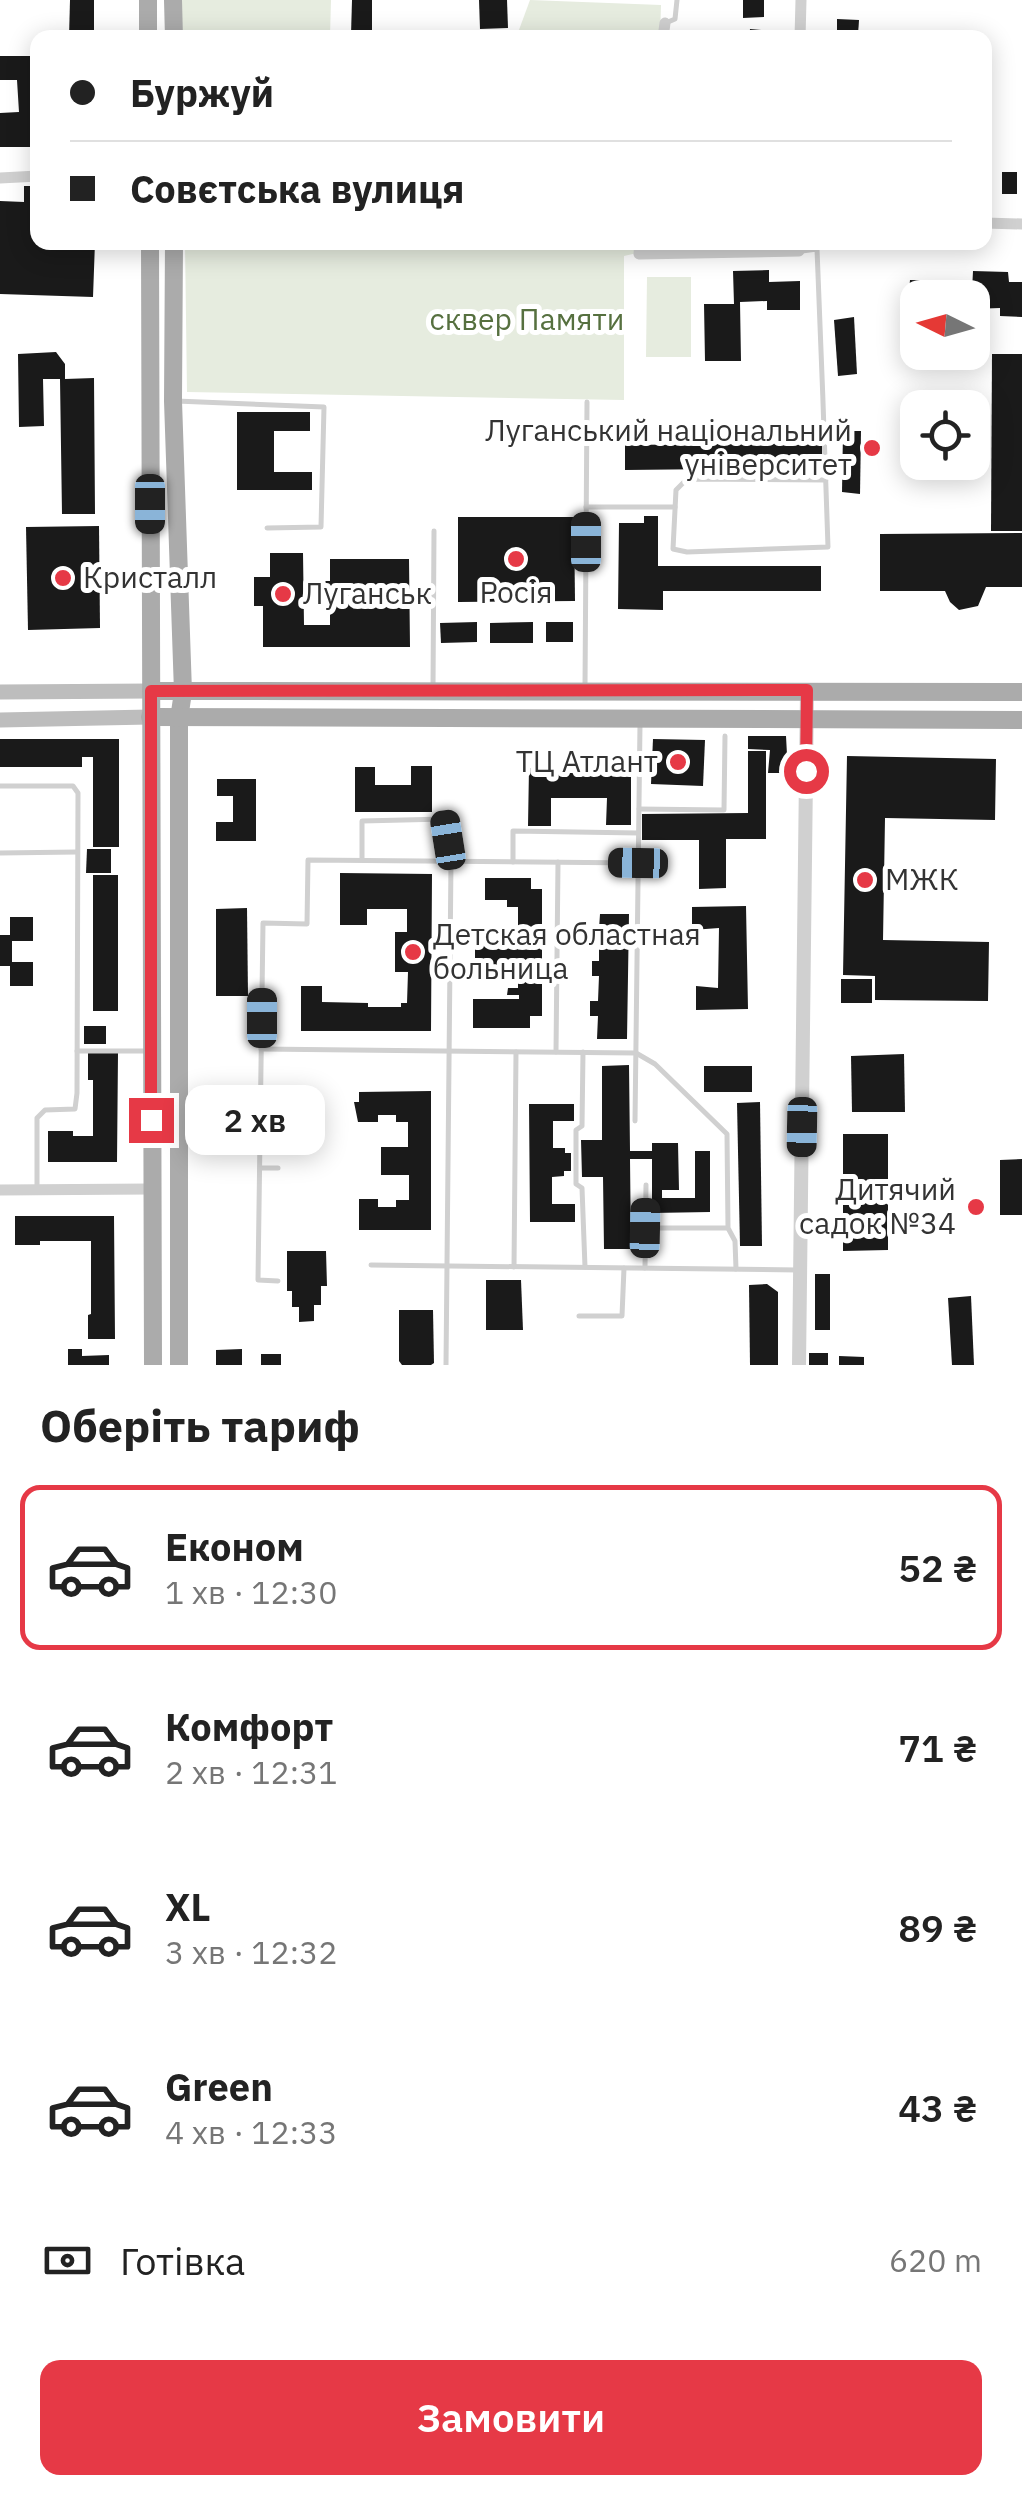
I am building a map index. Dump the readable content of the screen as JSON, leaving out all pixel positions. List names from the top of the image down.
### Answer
{
  "parks": ["сквер Памяти"],
  "places": [
    "Луганський національний університет",
    "Росія",
    "Кристалл",
    "Луганськ",
    "ТЦ Атлант",
    "МЖК",
    "Детская областная больница",
    "Дитячий садок №34"
  ],
  "north": "left",
  "page": {
    "banner": ["Буржуй", "Совєтська вулиця"],
    "bubble": "2 хв",
    "heading": "Оберіть тариф",
    "list": [
      {
        "name": "Економ",
        "note": "1 хв · 12:30",
        "value": "52 ₴"
      },
      {
        "name": "Комфорт",
        "note": "2 хв · 12:31",
        "value": "71 ₴"
      },
      {
        "name": "XL",
        "note": "3 хв · 12:32",
        "value": "89 ₴"
      },
      {
        "name": "Green",
        "note": "4 хв · 12:33",
        "value": "43 ₴"
      }
    ],
    "pay": ["Готівка", "620 m"],
    "buttons": "Замовити"
  }
}
